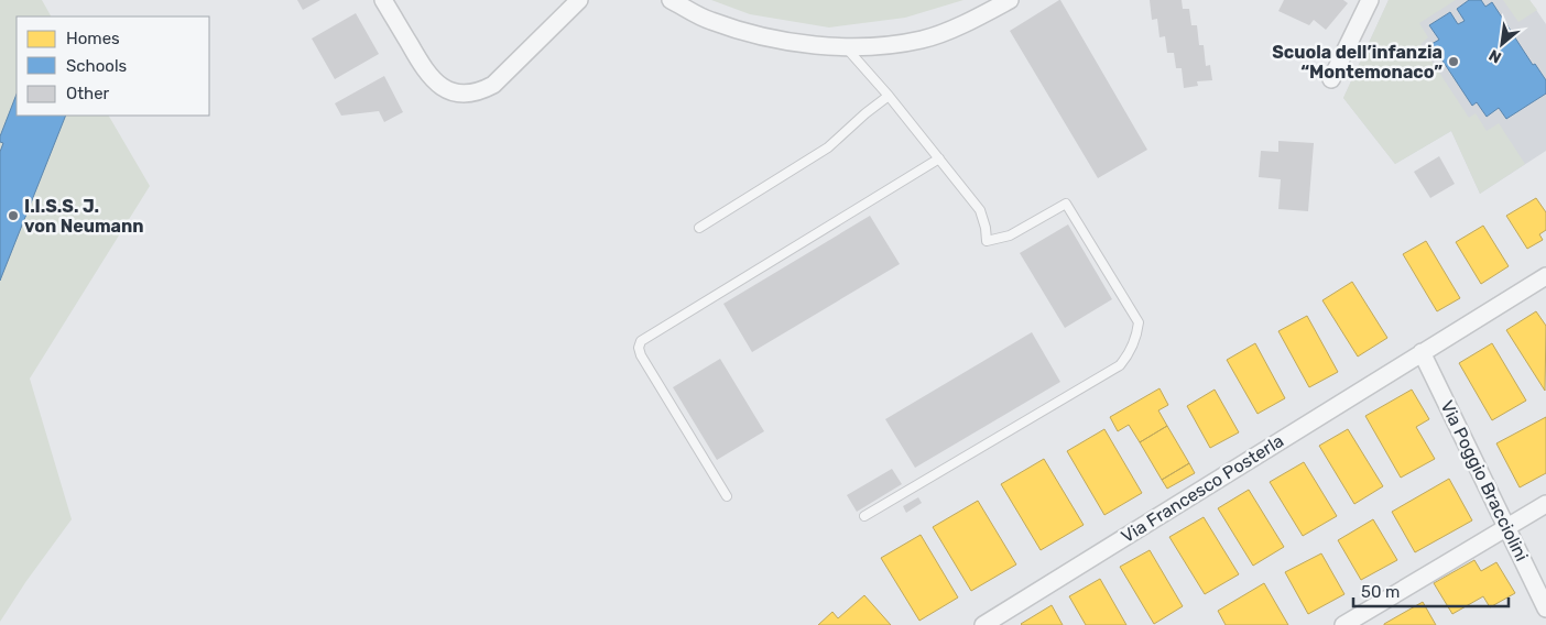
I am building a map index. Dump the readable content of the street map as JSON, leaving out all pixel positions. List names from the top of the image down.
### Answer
{
  "streets": {
    "street": ["Via Poggio Bracciolini", "Via Francesco Posterla"]
  },
  "crossings": [
    ["Via Poggio Bracciolini", "Via Francesco Posterla"]
  ],
  "places": ["Scuola dell’infanzia “Montemonaco”", "I.I.S.S. J. von Neumann"],
  "legend": ["Homes", "Schools", "Other"],
  "scale_bar": "50 m",
  "north": "bottom left"
}
